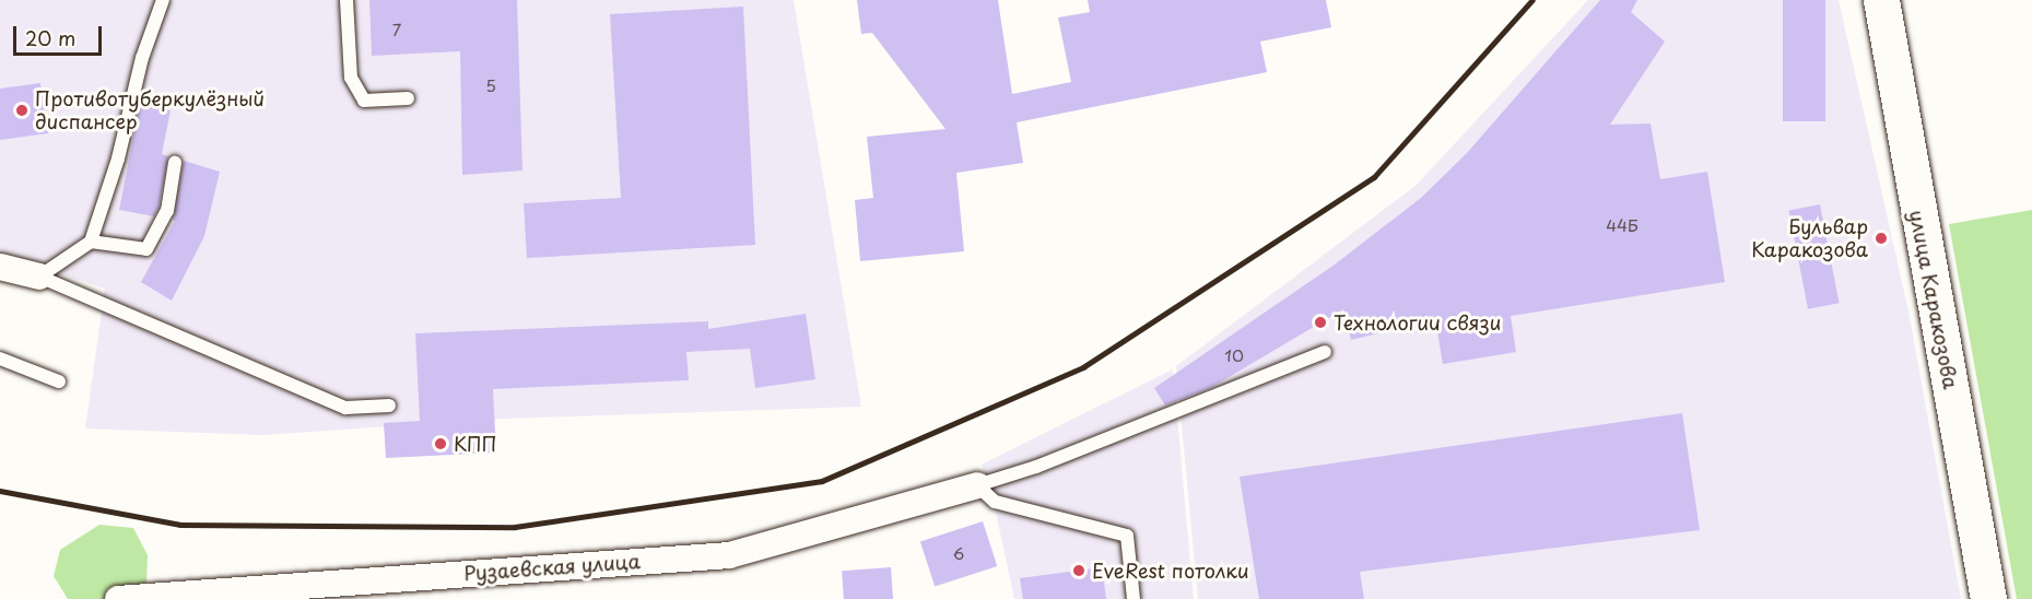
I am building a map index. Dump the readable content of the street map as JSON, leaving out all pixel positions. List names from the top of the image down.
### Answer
{
  "streets": {
    "main road": ["улица Каракозова"],
    "street": ["Рузаевская улица"]
  },
  "places": [
    "Противотуберкулёзный диспансер",
    "Бульвар Каракозова",
    "Технологии связи",
    "КПП",
    "EveRest потолки"
  ],
  "house_numbers": [
    "7",
    "5",
    "44Б",
    "10",
    "6"
  ],
  "scale_bar": "20 m"
}
